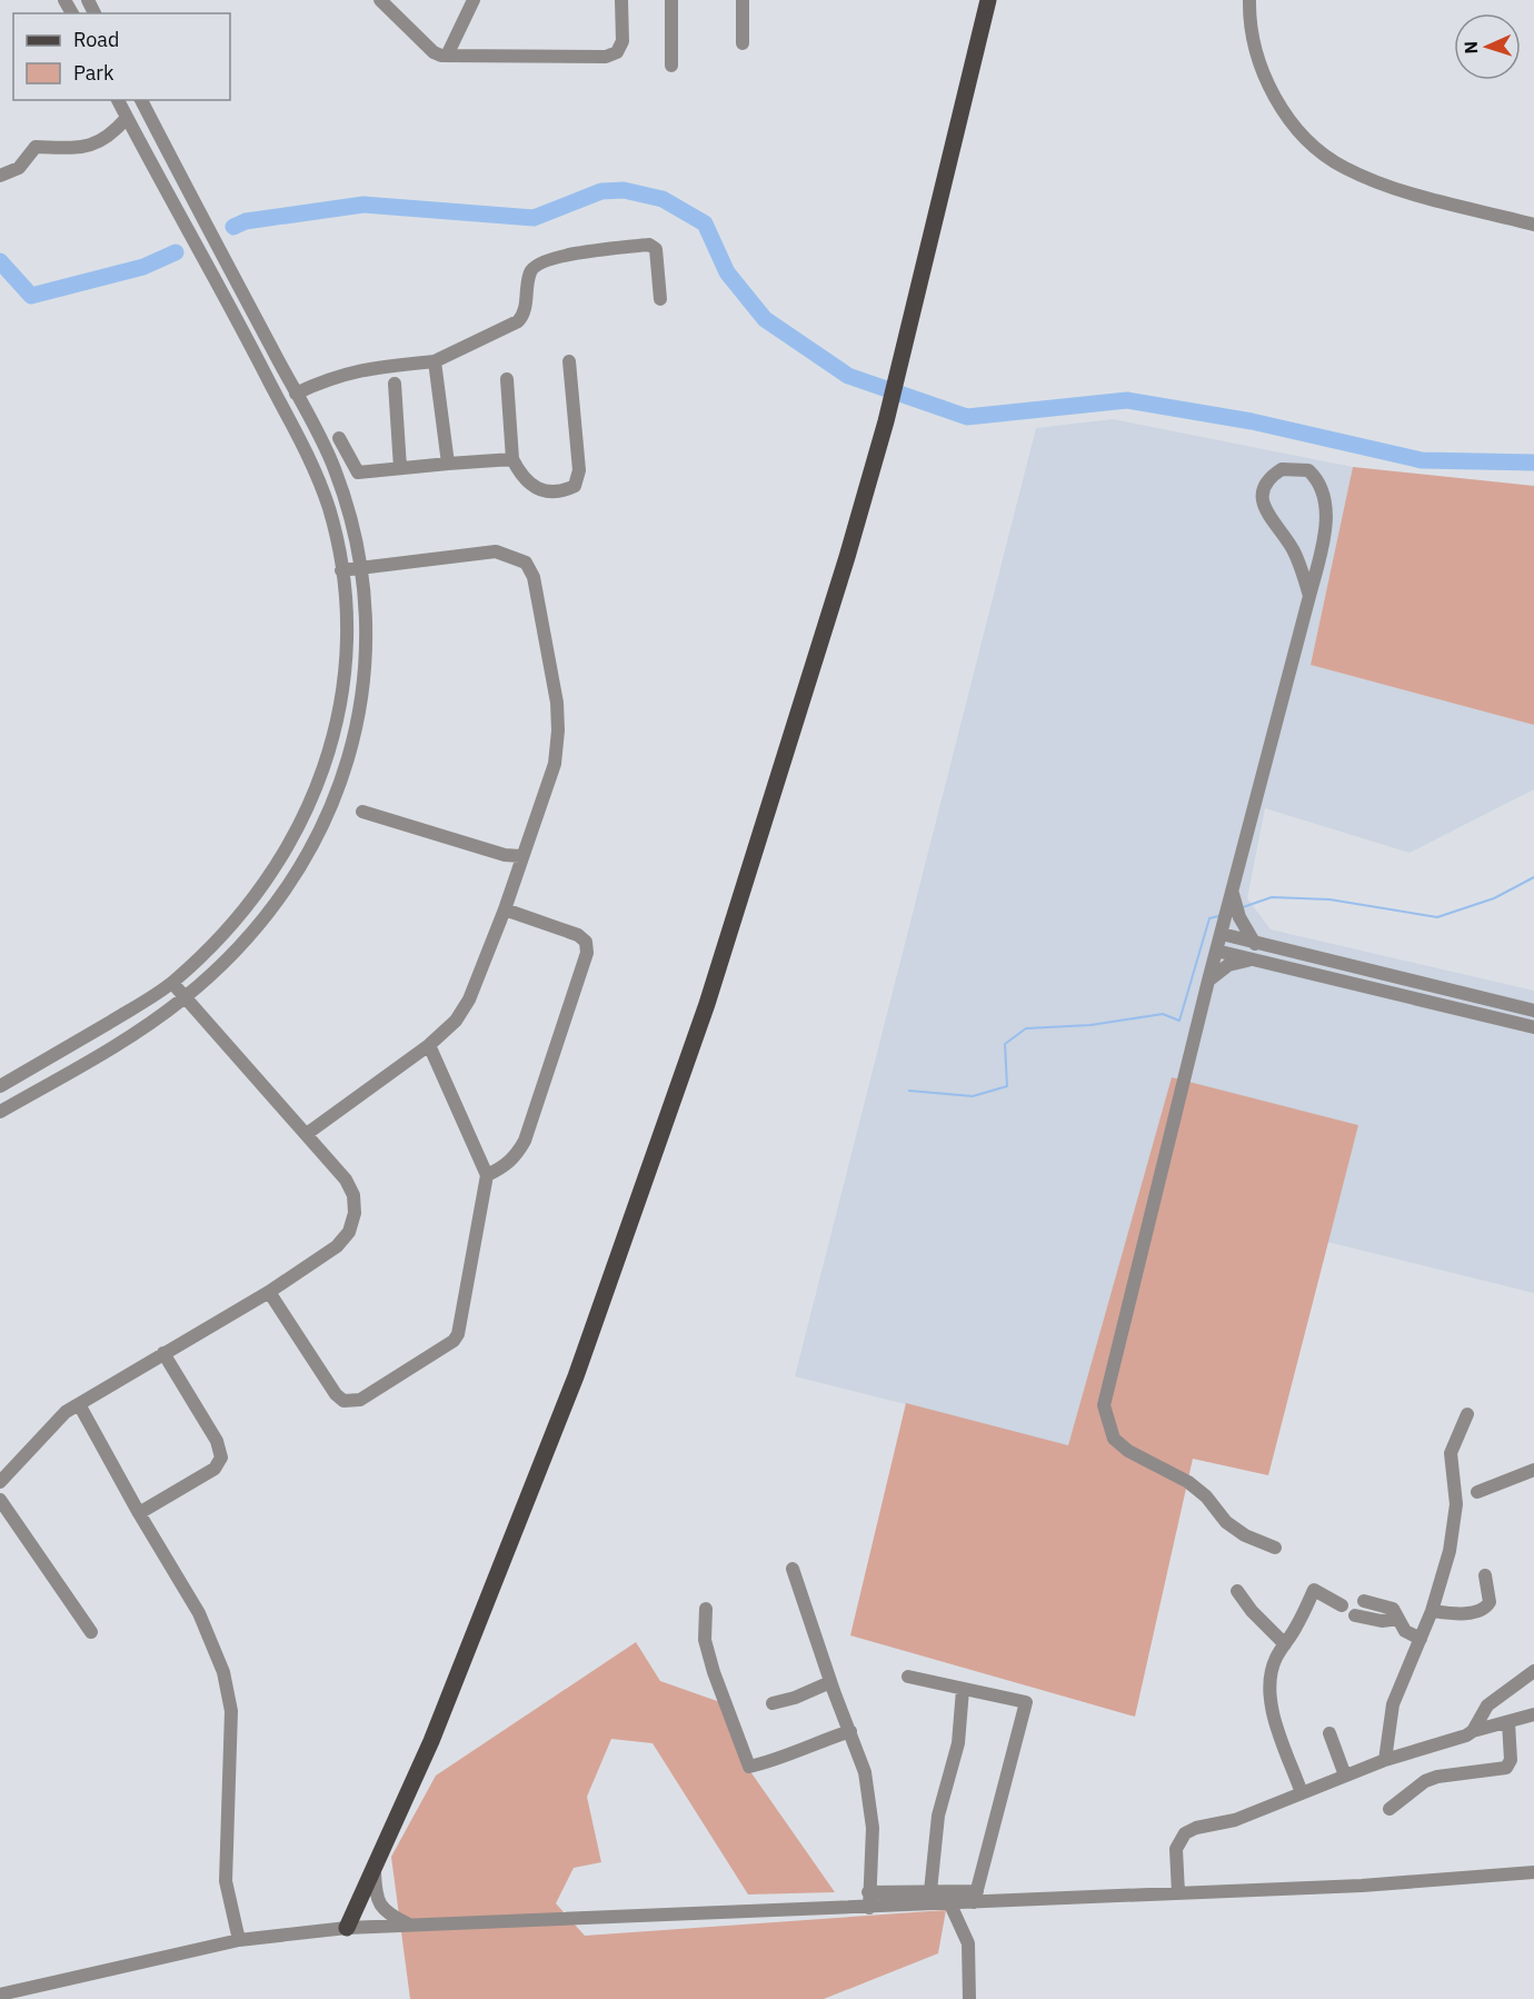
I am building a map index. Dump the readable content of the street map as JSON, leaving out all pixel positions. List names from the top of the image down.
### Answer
{
  "legend": ["Road", "Park"],
  "north": "left"
}
